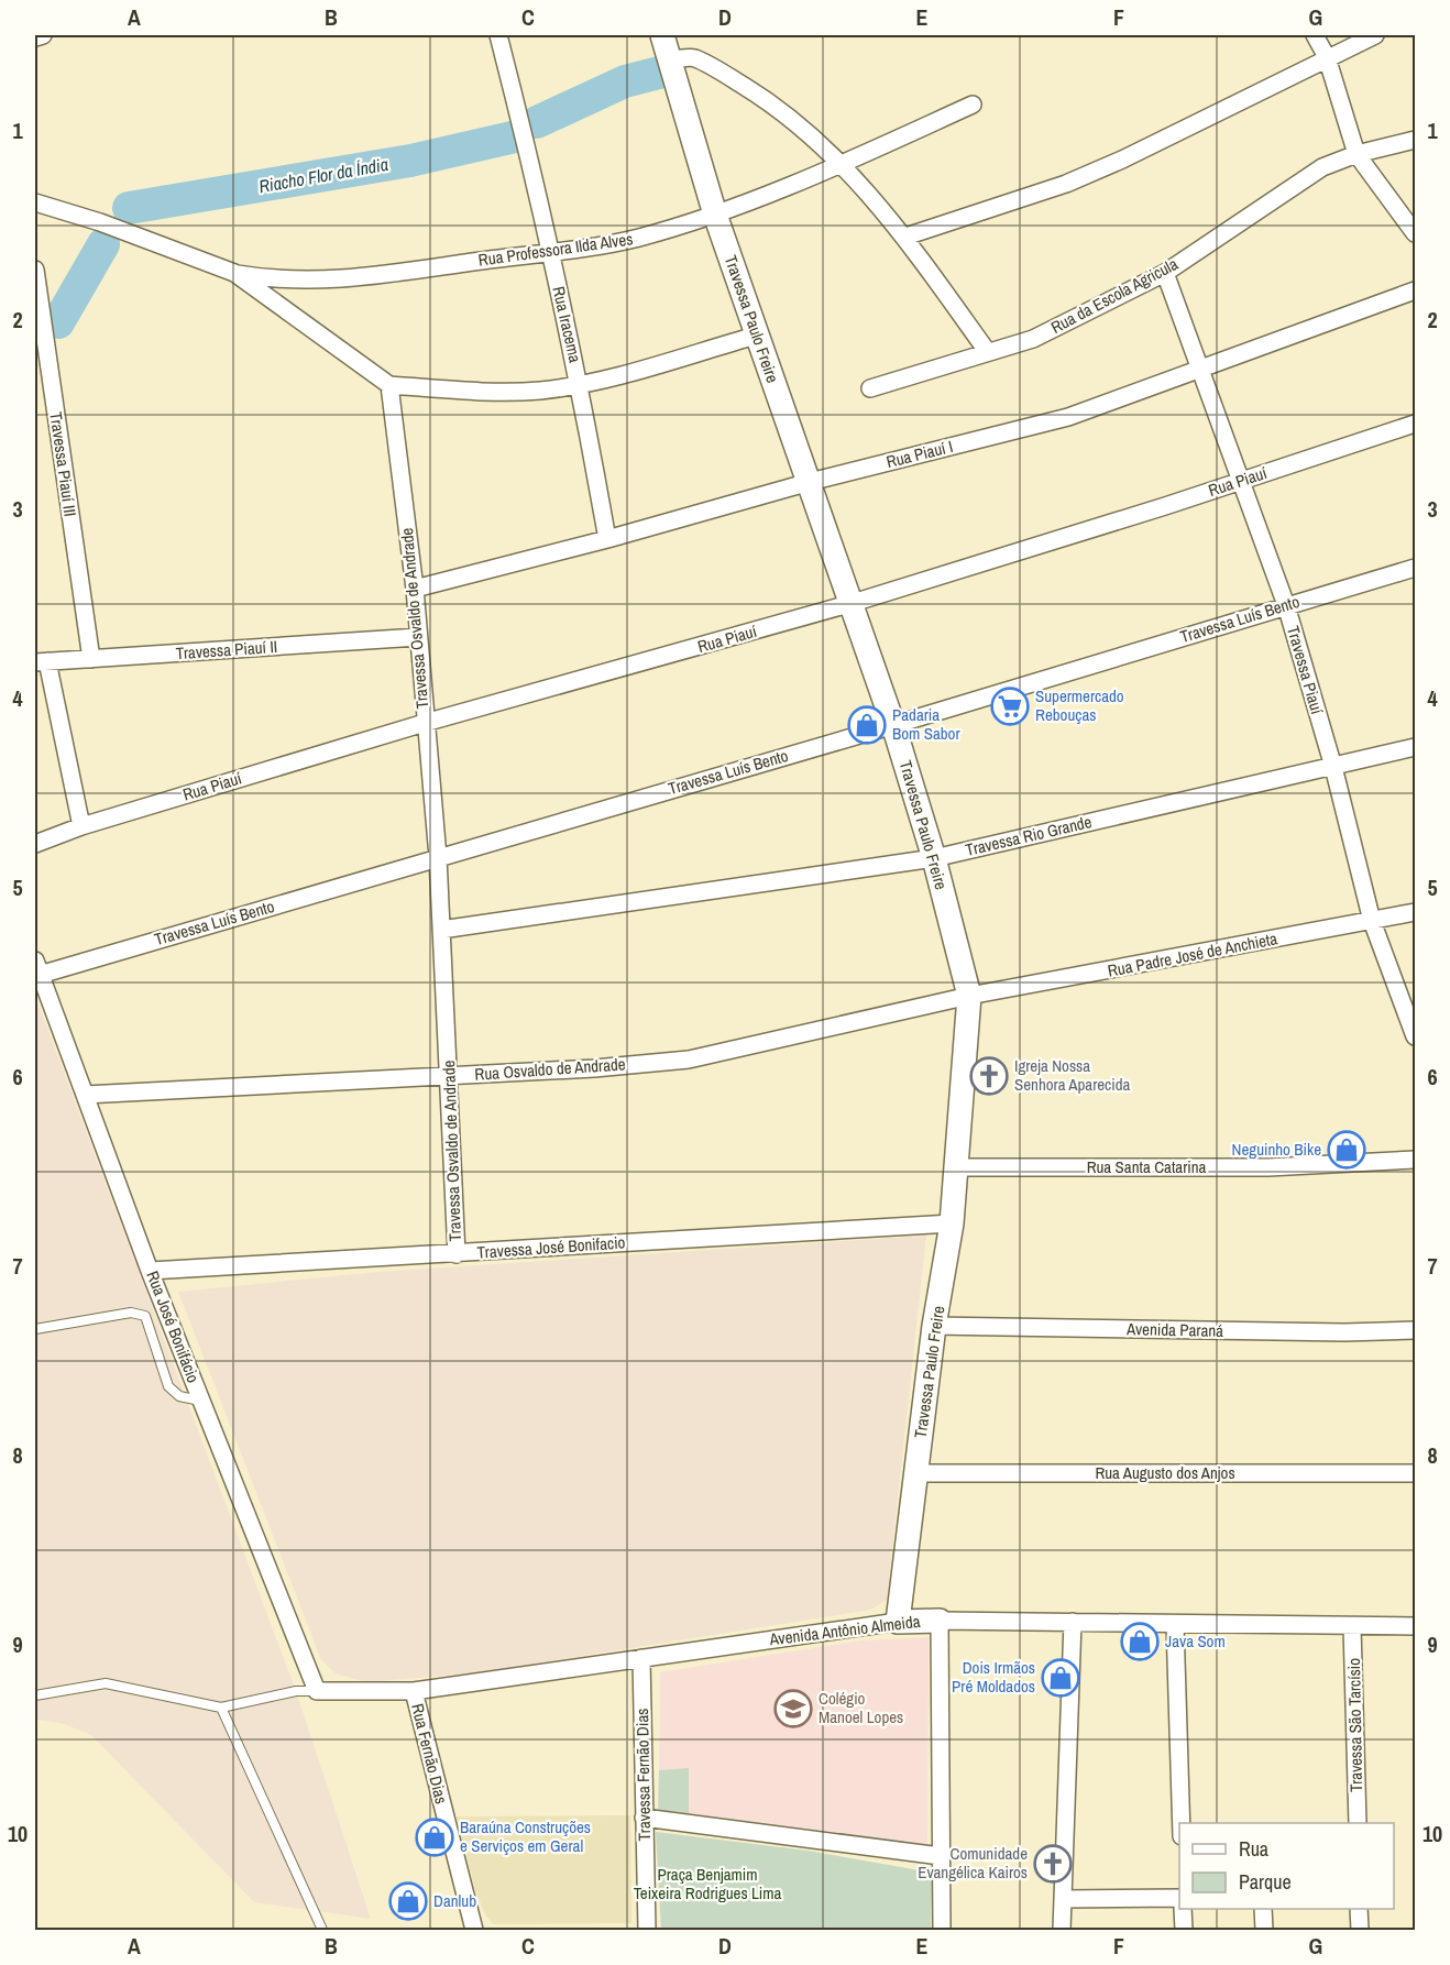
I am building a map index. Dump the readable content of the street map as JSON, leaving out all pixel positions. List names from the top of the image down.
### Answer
{
  "streets": {
    "street": [
      "Rua Professora Ilda Alves",
      "Rua da Escola Agricula",
      "Travessa Paulo Freire",
      "Rua Iracema",
      "Rua Piauí I",
      "Travessa Piauí III",
      "Rua Piauí",
      "Travessa Osvaldo de Andrade",
      "Travessa Luís Bento",
      "Travessa Piauí II",
      "Travessa Piauí",
      "Travessa Rio Grande",
      "Rua Padre José de Anchieta",
      "Rua Osvaldo de Andrade",
      "Rua Santa Catarina",
      "Travessa José Bonifacio",
      "Rua José Bonifácio",
      "Avenida Paraná",
      "Rua Augusto dos Anjos",
      "Avenida Antônio Almeida",
      "Travessa São Tarcísio",
      "Rua Fernão Dias",
      "Travessa Fernão Dias"
    ]
  },
  "crossings": [
    ["Rua Professora Ilda Alves", "Travessa Paulo Freire"],
    ["Rua Professora Ilda Alves", "Rua Iracema"],
    ["Rua da Escola Agricula", "Travessa Piauí"],
    ["Travessa Paulo Freire", "Rua Piauí I"],
    ["Travessa Paulo Freire", "Rua Piauí"],
    ["Travessa Paulo Freire", "Travessa Luís Bento"],
    ["Travessa Paulo Freire", "Travessa Rio Grande"],
    ["Travessa Paulo Freire", "Rua Padre José de Anchieta"],
    ["Travessa Paulo Freire", "Rua Osvaldo de Andrade"],
    ["Travessa Paulo Freire", "Rua Santa Catarina"],
    ["Travessa Paulo Freire", "Travessa José Bonifacio"],
    ["Travessa Paulo Freire", "Avenida Paraná"],
    ["Travessa Paulo Freire", "Rua Augusto dos Anjos"],
    ["Travessa Paulo Freire", "Avenida Antônio Almeida"],
    ["Rua Iracema", "Rua Piauí I"],
    ["Rua Piauí I", "Travessa Osvaldo de Andrade"],
    ["Rua Piauí I", "Travessa Piauí"],
    ["Travessa Piauí III", "Travessa Piauí II"],
    ["Rua Piauí", "Travessa Osvaldo de Andrade"],
    ["Rua Piauí", "Travessa Piauí"],
    ["Travessa Osvaldo de Andrade", "Travessa Luís Bento"],
    ["Travessa Osvaldo de Andrade", "Travessa Piauí II"],
    ["Travessa Osvaldo de Andrade", "Travessa Rio Grande"],
    ["Travessa Osvaldo de Andrade", "Rua Osvaldo de Andrade"],
    ["Travessa Osvaldo de Andrade", "Travessa José Bonifacio"],
    ["Travessa Luís Bento", "Travessa Piauí"],
    ["Travessa Luís Bento", "Rua José Bonifácio"],
    ["Travessa Piauí", "Travessa Rio Grande"],
    ["Travessa Piauí", "Rua Padre José de Anchieta"],
    ["Rua Padre José de Anchieta", "Rua Osvaldo de Andrade"],
    ["Rua Osvaldo de Andrade", "Rua José Bonifácio"],
    ["Travessa José Bonifacio", "Rua José Bonifácio"],
    ["Rua José Bonifácio", "Avenida Antônio Almeida"],
    ["Avenida Antônio Almeida", "Travessa São Tarcísio"],
    ["Avenida Antônio Almeida", "Rua Fernão Dias"],
    ["Avenida Antônio Almeida", "Travessa Fernão Dias"]
  ],
  "water": ["Riacho Flor da Índia"],
  "parks": ["Praça Benjamim Teixeira Rodrigues Lima"],
  "places": {
    "supermarket": ["Supermercado Rebouças"],
    "shop": [
      "Padaria Bom Sabor",
      "Neguinho Bike",
      "Java Som",
      "Dois Irmãos Pré Moldados",
      "Baraúna Construções e Serviços em Geral",
      "Danlub"
    ],
    "church": ["Igreja Nossa Senhora Aparecida", "Comunidade Evangélica Kairos"],
    "school or university": ["Colégio Manoel Lopes"]
  },
  "legend": ["Rua", "Parque"],
  "grid": {
    "columns": [
      "A",
      "B",
      "C",
      "D",
      "E",
      "F",
      "G"
    ],
    "rows": [
      "1",
      "2",
      "3",
      "4",
      "5",
      "6",
      "7",
      "8",
      "9",
      "10"
    ]
  }
}
